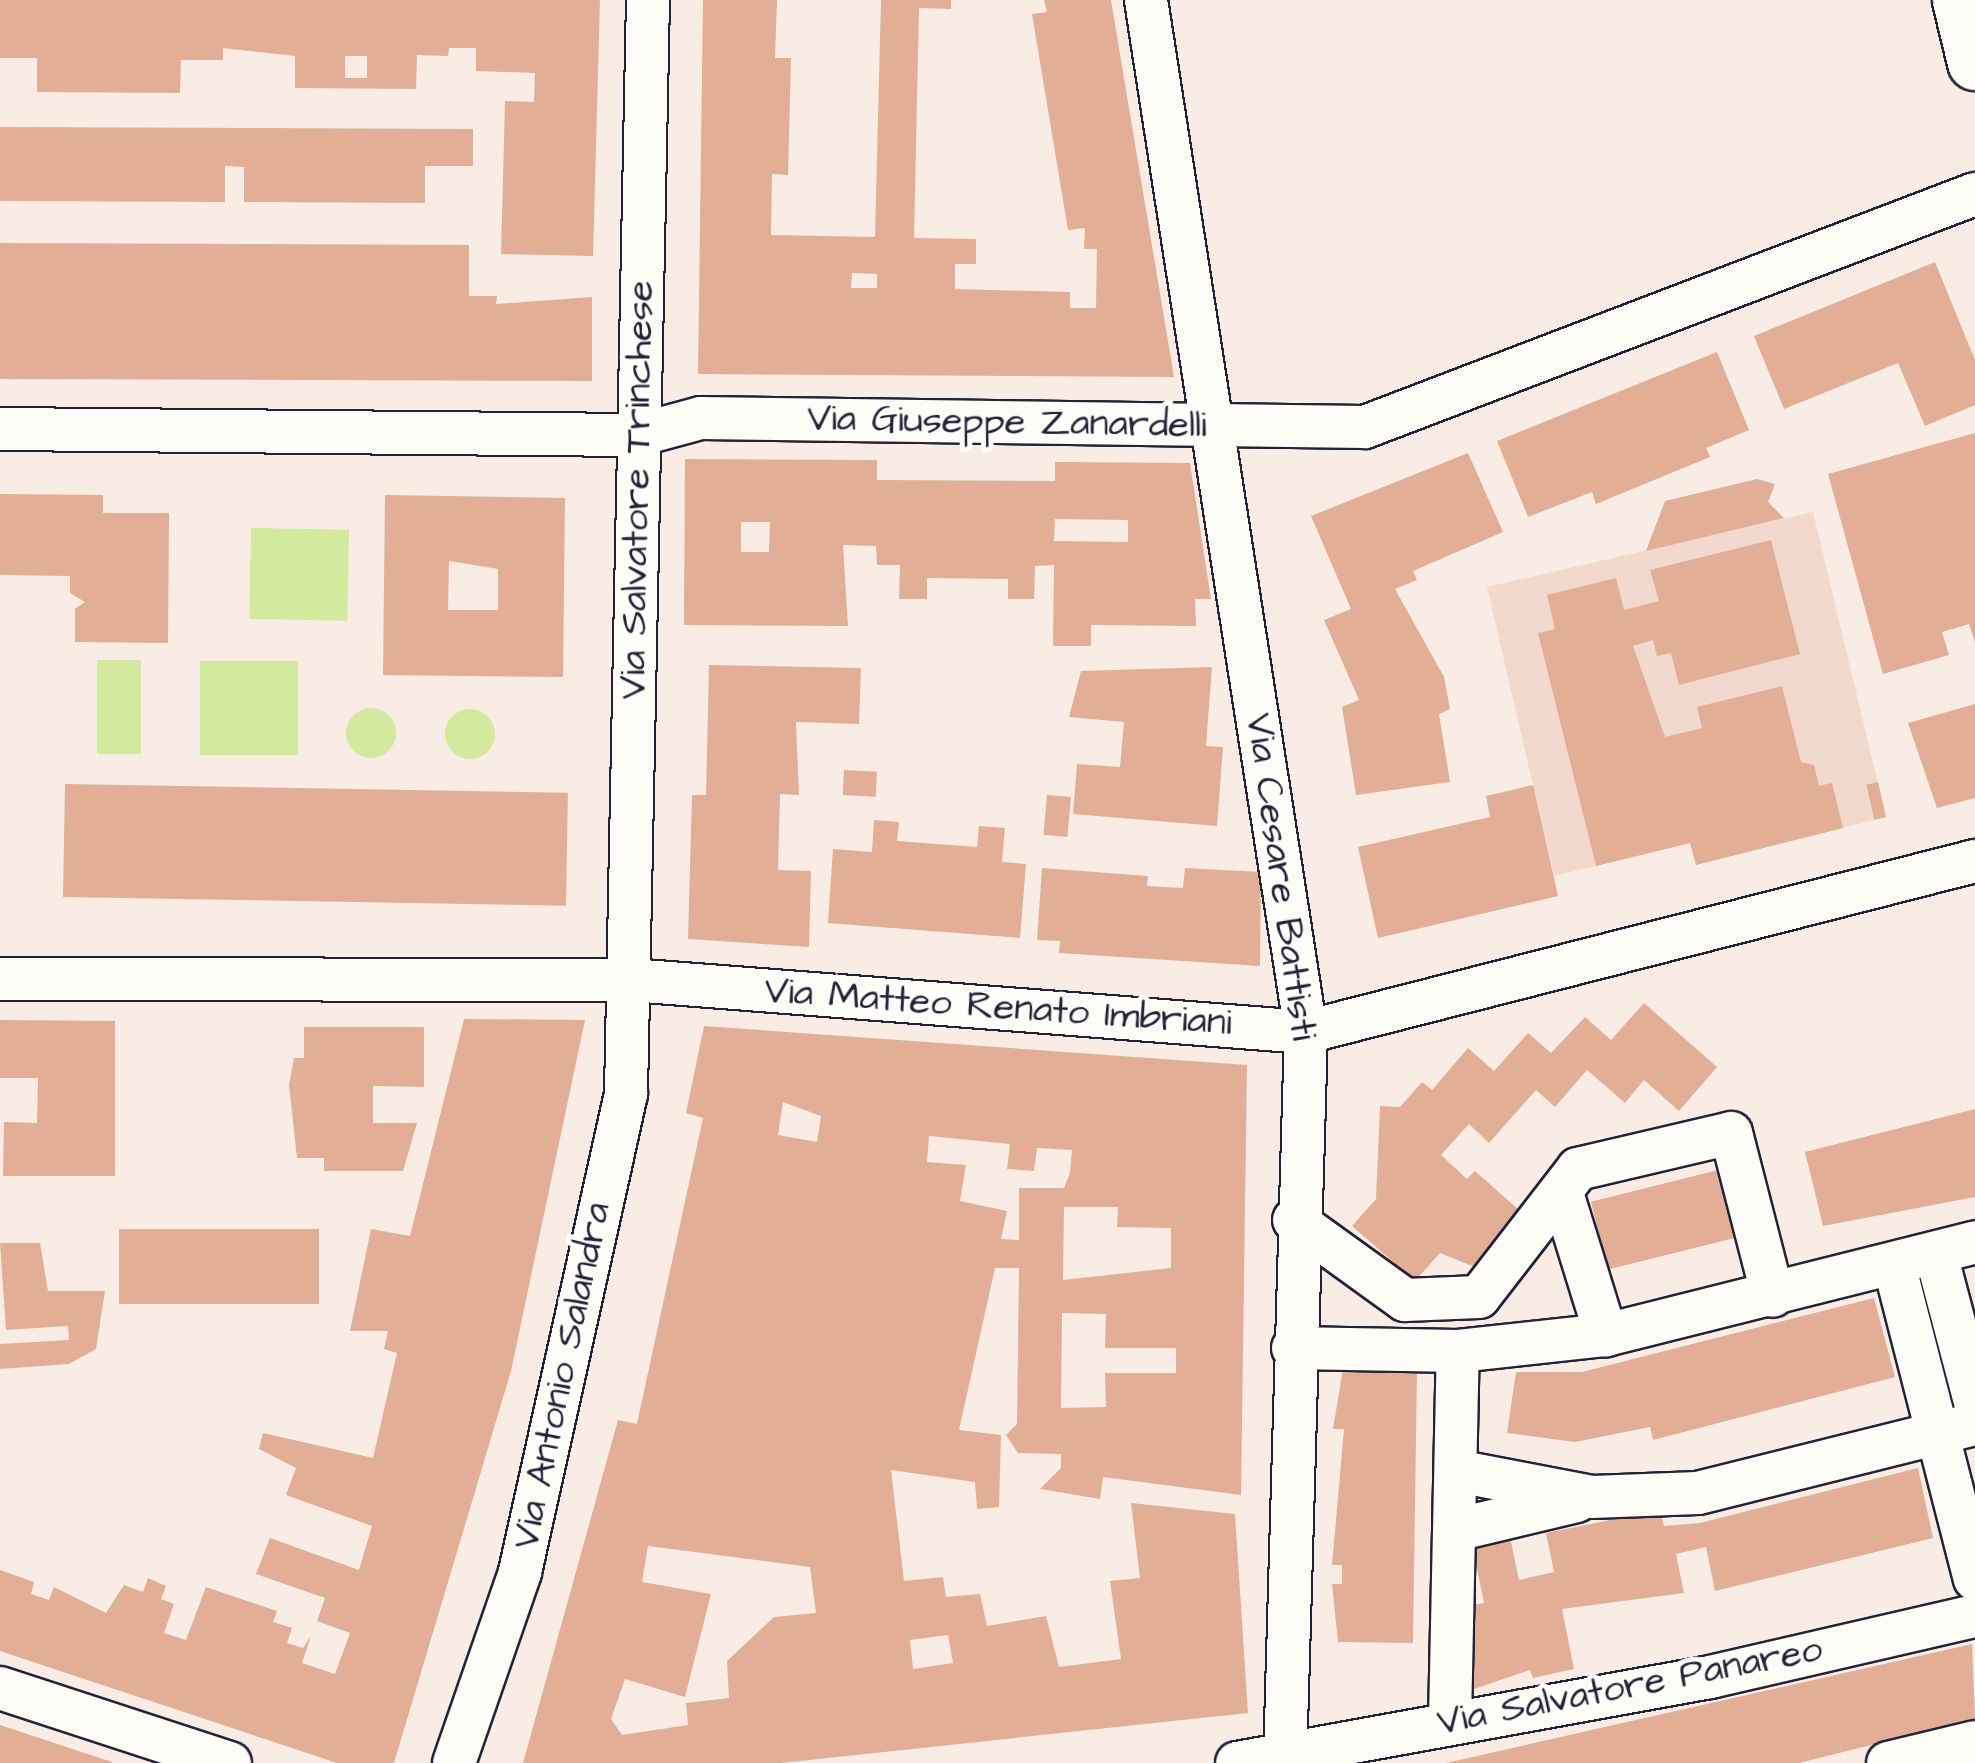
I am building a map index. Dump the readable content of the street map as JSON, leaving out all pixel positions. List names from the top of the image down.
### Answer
{
  "streets": {
    "street": [
      "Via Giuseppe Zanardelli",
      "Via Salvatore Trinchese",
      "Via Cesare Battisti",
      "Via Matteo Renato Imbriani",
      "Via Antonio Salandra",
      "Via Salvatore Panareo"
    ]
  },
  "crossings": [
    ["Via Giuseppe Zanardelli", "Via Salvatore Trinchese"],
    ["Via Giuseppe Zanardelli", "Via Cesare Battisti"],
    ["Via Salvatore Trinchese", "Via Matteo Renato Imbriani"],
    ["Via Salvatore Trinchese", "Via Antonio Salandra"],
    ["Via Cesare Battisti", "Via Matteo Renato Imbriani"],
    ["Via Cesare Battisti", "Via Salvatore Panareo"],
    ["Via Matteo Renato Imbriani", "Via Antonio Salandra"]
  ]
}
